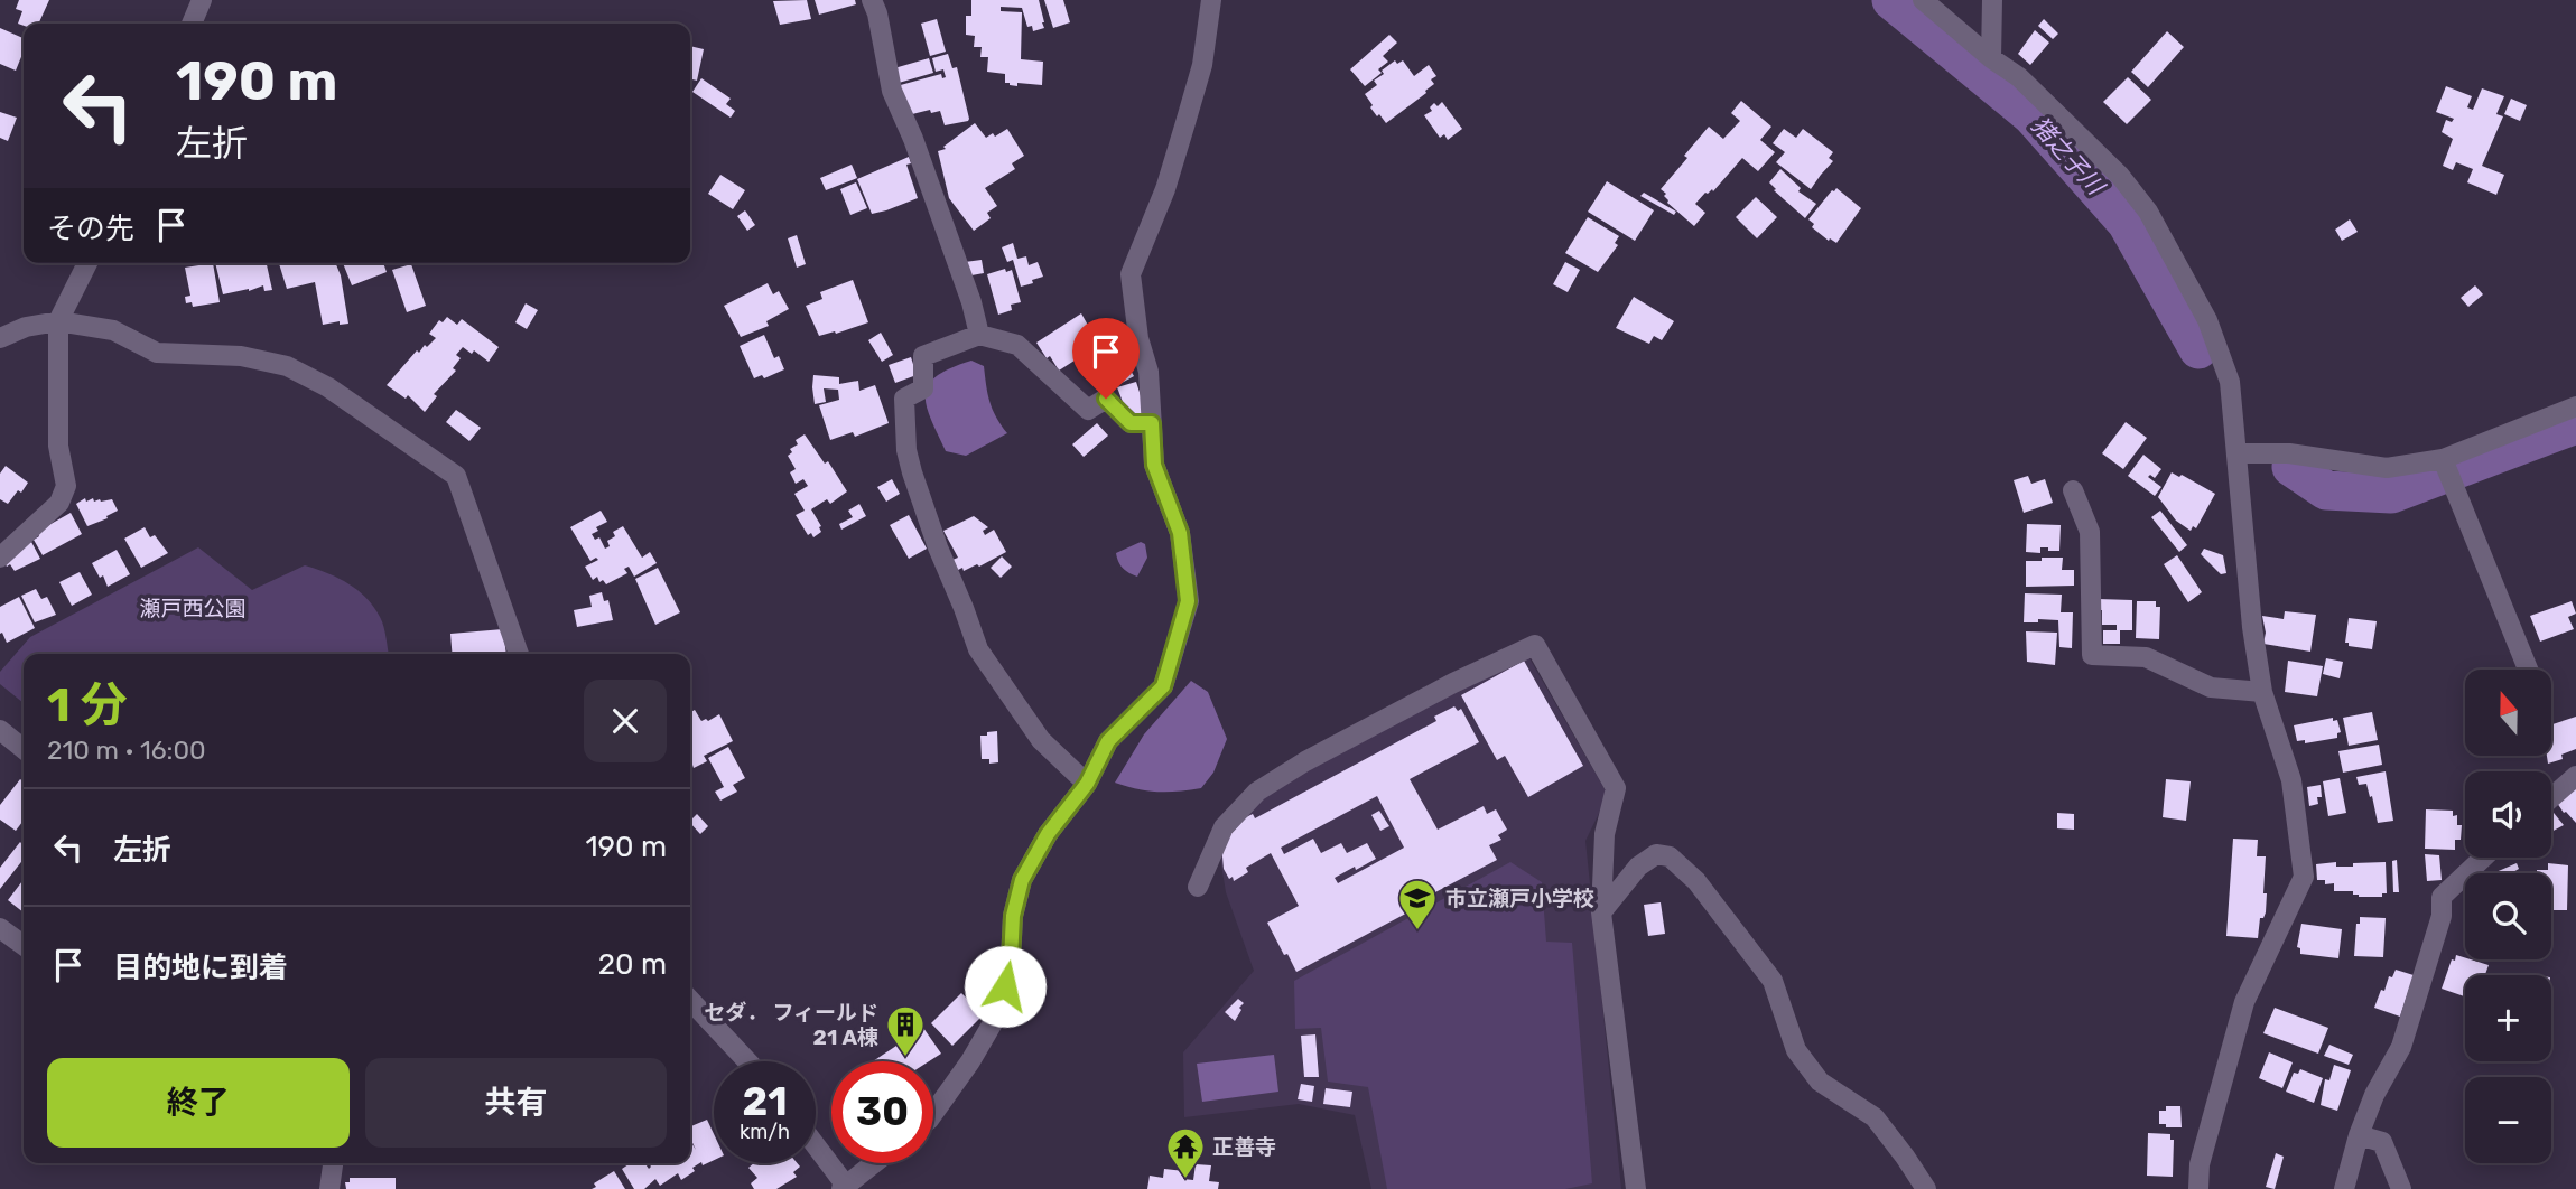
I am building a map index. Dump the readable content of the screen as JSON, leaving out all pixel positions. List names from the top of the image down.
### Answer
{
  "water": ["猪之子川"],
  "parks": ["瀬戸西公園"],
  "places": {
    "school or university": ["市立瀬戸小学校"],
    "building": ["セダ． フィールド 21 A棟"],
    "temple": ["正善寺"]
  },
  "north": "top",
  "page": {
    "turn": ["190 m", "左折"],
    "then": "その先",
    "heading": ["1 分", "210 m · 16:00"],
    "map_buttons": ["+", "−"],
    "list": [
      {
        "name": "左折",
        "value": "190 m"
      },
      {
        "name": "目的地に到着",
        "value": "20 m"
      }
    ],
    "buttons": ["終了", "共有"],
    "speed": "21 km/h",
    "limit": "30"
  }
}
